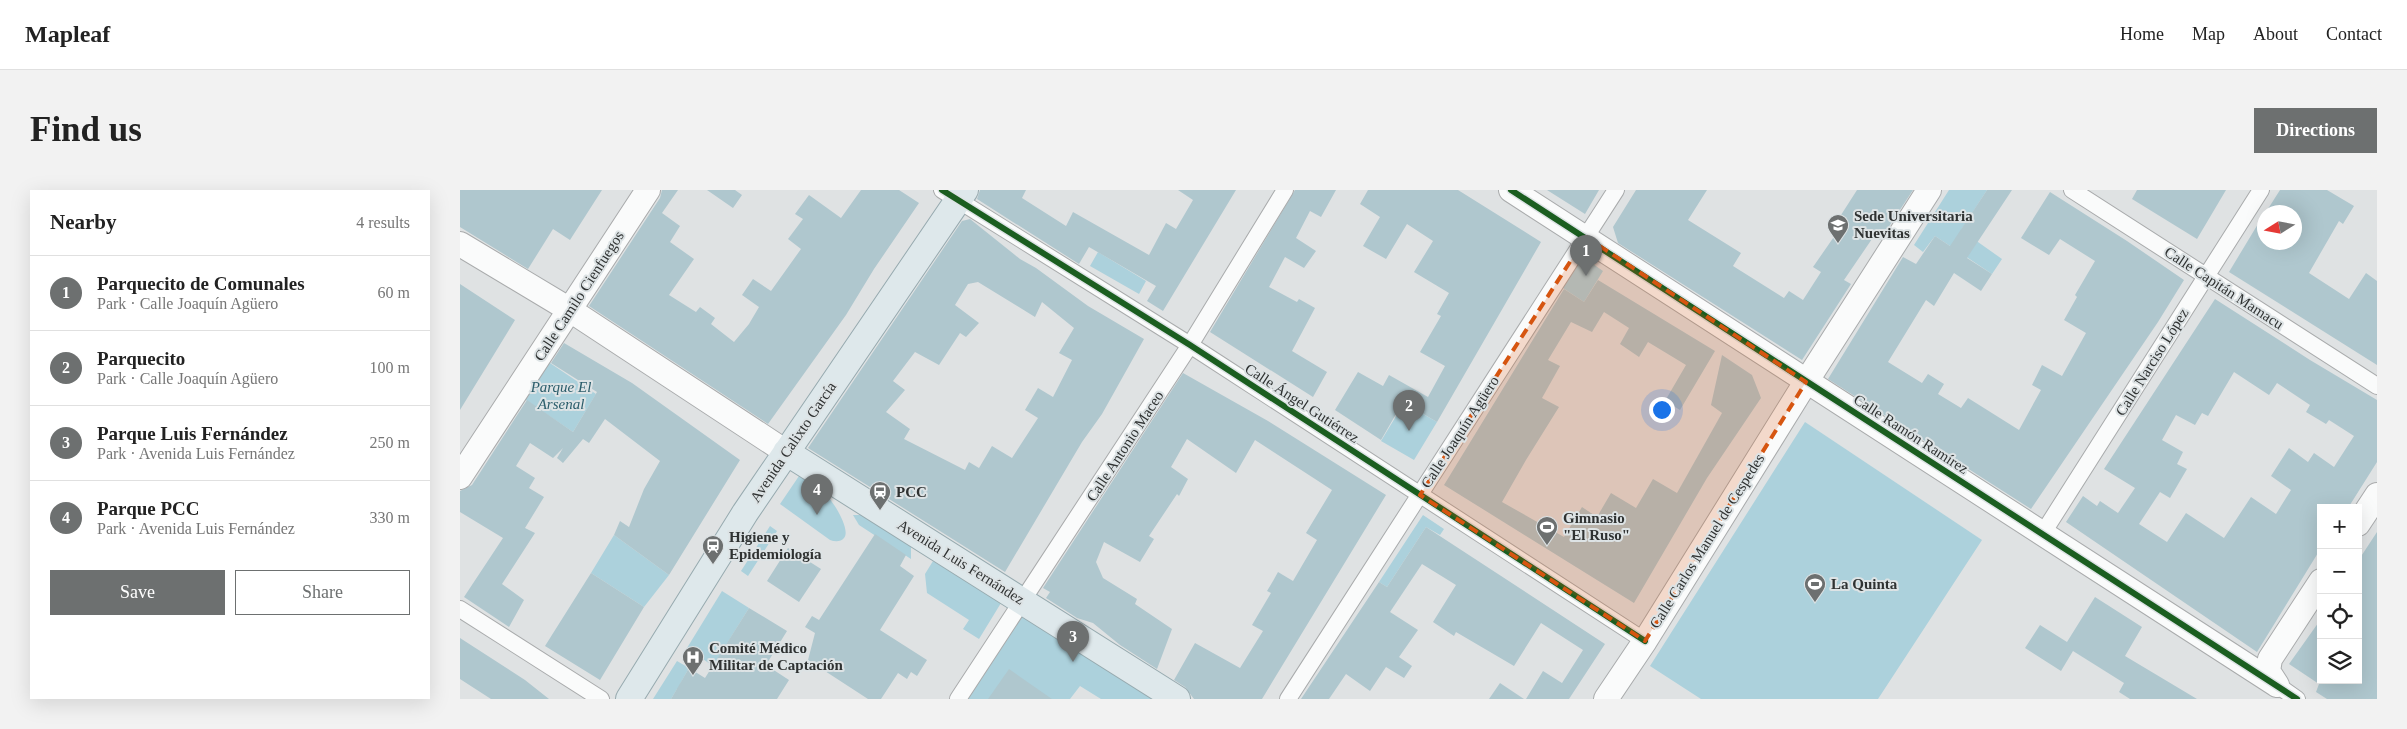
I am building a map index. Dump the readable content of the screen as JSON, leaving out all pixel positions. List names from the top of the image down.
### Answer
{
  "streets": {
    "main road": ["Avenida Calixto García", "Avenida Luis Fernández"],
    "street": [
      "Calle Capitán Mamacu",
      "Calle Camilo Cienfuegos",
      "Calle Narciso López",
      "Calle Ángel Gutiérrez",
      "Calle Joaquín Agüero",
      "Calle Ramón Ramírez",
      "Calle Antonio Maceo",
      "Calle Carlos Manuel de Cespedes"
    ]
  },
  "crossings": [
    ["Calle Capitán Mamacu", "Calle Narciso López"],
    ["Calle Camilo Cienfuegos", "Avenida Luis Fernández"],
    ["Calle Narciso López", "Calle Ramón Ramírez"],
    ["Calle Ángel Gutiérrez", "Calle Joaquín Agüero"],
    ["Calle Ángel Gutiérrez", "Avenida Calixto García"],
    ["Calle Ángel Gutiérrez", "Calle Antonio Maceo"],
    ["Calle Ángel Gutiérrez", "Calle Carlos Manuel de Cespedes"],
    ["Calle Joaquín Agüero", "Calle Ramón Ramírez"],
    ["Calle Ramón Ramírez", "Calle Carlos Manuel de Cespedes"],
    ["Avenida Calixto García", "Avenida Luis Fernández"],
    ["Calle Antonio Maceo", "Avenida Luis Fernández"]
  ],
  "parks": ["Parque El Arsenal"],
  "places": {
    "school or university": ["Sede Universitaria Nuevitas"],
    "station": ["PCC", "Higiene y Epidemiología"],
    "sports": ["Gimnasio \"El Ruso\"", "La Quinta"],
    "hospital": ["Comité Médico Militar de Captación"]
  },
  "north": "left",
  "page": {
    "header": "Mapleaf",
    "nav": [
      "Home",
      "Map",
      "About",
      "Contact"
    ],
    "buttons": [
      "Directions",
      ["Save", "Share"]
    ],
    "title": "Find us",
    "heading": ["Nearby", "4 results"],
    "pins": [
      "1",
      "2",
      "4",
      "3"
    ],
    "list": [
      {
        "mark": "1",
        "name": "Parquecito de Comunales",
        "note": "Park · Calle Joaquín Agüero",
        "value": "60 m"
      },
      {
        "mark": "2",
        "name": "Parquecito",
        "note": "Park · Calle Joaquín Agüero",
        "value": "100 m"
      },
      {
        "mark": "3",
        "name": "Parque Luis Fernández",
        "note": "Park · Avenida Luis Fernández",
        "value": "250 m"
      },
      {
        "mark": "4",
        "name": "Parque PCC",
        "note": "Park · Avenida Luis Fernández",
        "value": "330 m"
      }
    ],
    "map_buttons": ["+", "−"]
  }
}
